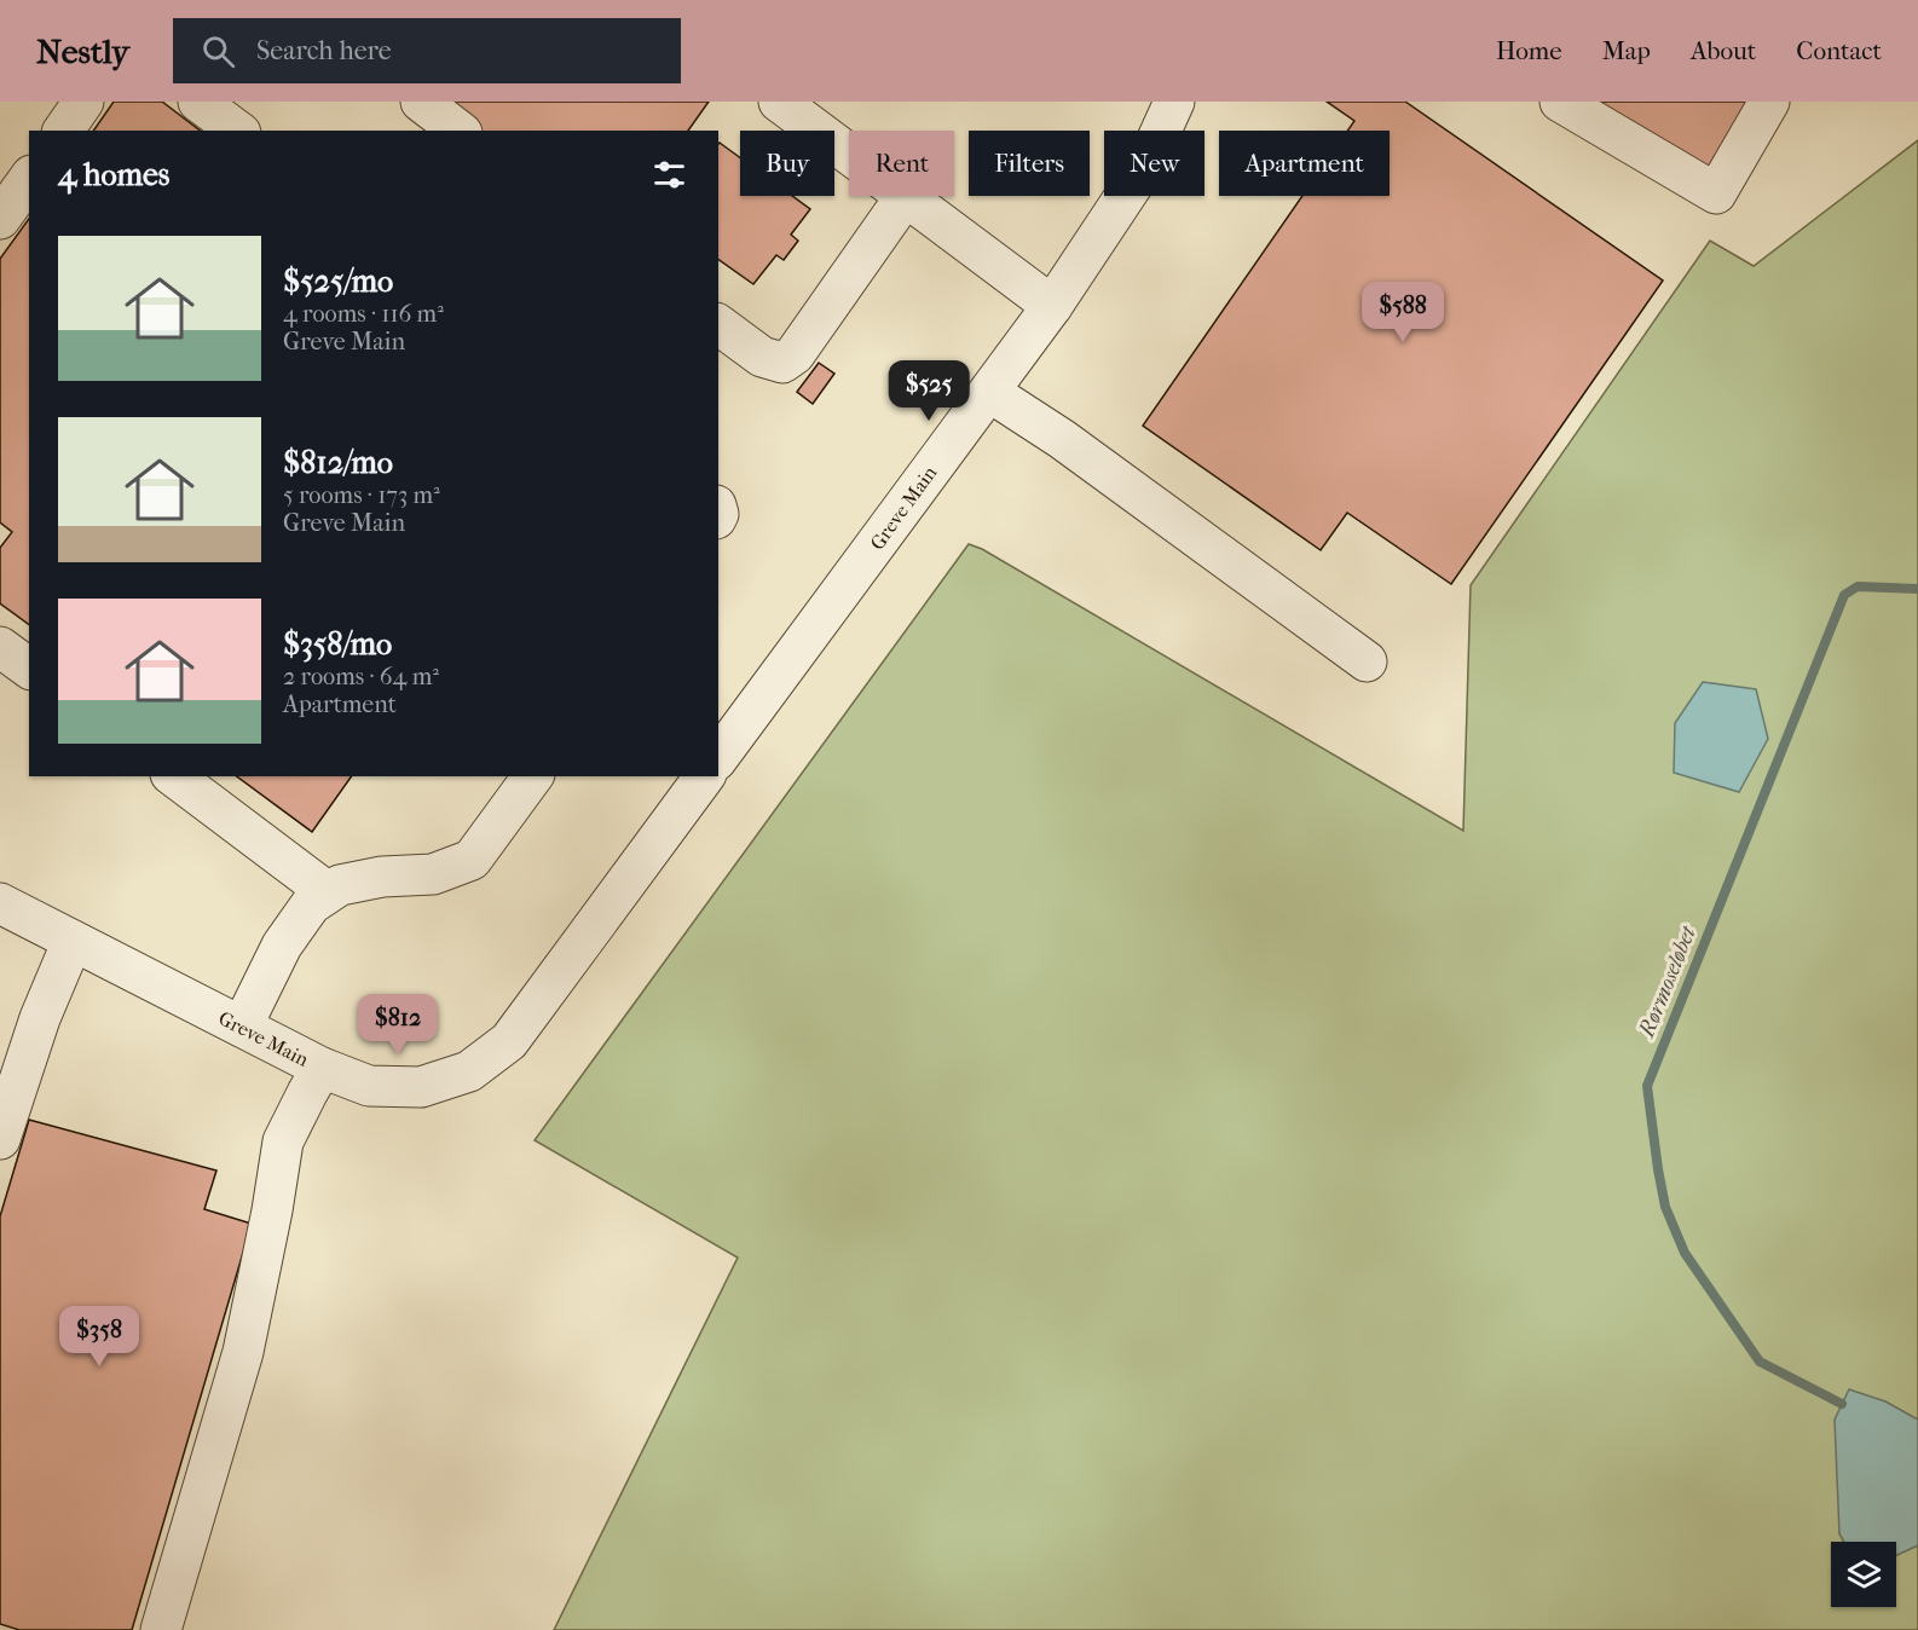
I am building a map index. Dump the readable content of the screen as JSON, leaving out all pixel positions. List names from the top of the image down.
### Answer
{
  "streets": {
    "street": ["Greve Main"]
  },
  "water": ["Rørmoseløbet"],
  "page": {
    "header": "Nestly",
    "search": "Search here",
    "nav": [
      "Home",
      "Map",
      "About",
      "Contact"
    ],
    "chip": [
      "Buy",
      "Rent",
      "Filters",
      "New",
      "Apartment"
    ],
    "heading": "4 homes",
    "list": [
      {
        "name": "$525/mo",
        "note": "4 rooms · 116 m² · Greve Main"
      },
      {
        "name": "$812/mo",
        "note": "5 rooms · 173 m² · Greve Main"
      },
      {
        "name": "$358/mo",
        "note": "2 rooms · 64 m² · Apartment"
      }
    ],
    "price": [
      "$588",
      "$525",
      "$812",
      "$358"
    ]
  }
}
